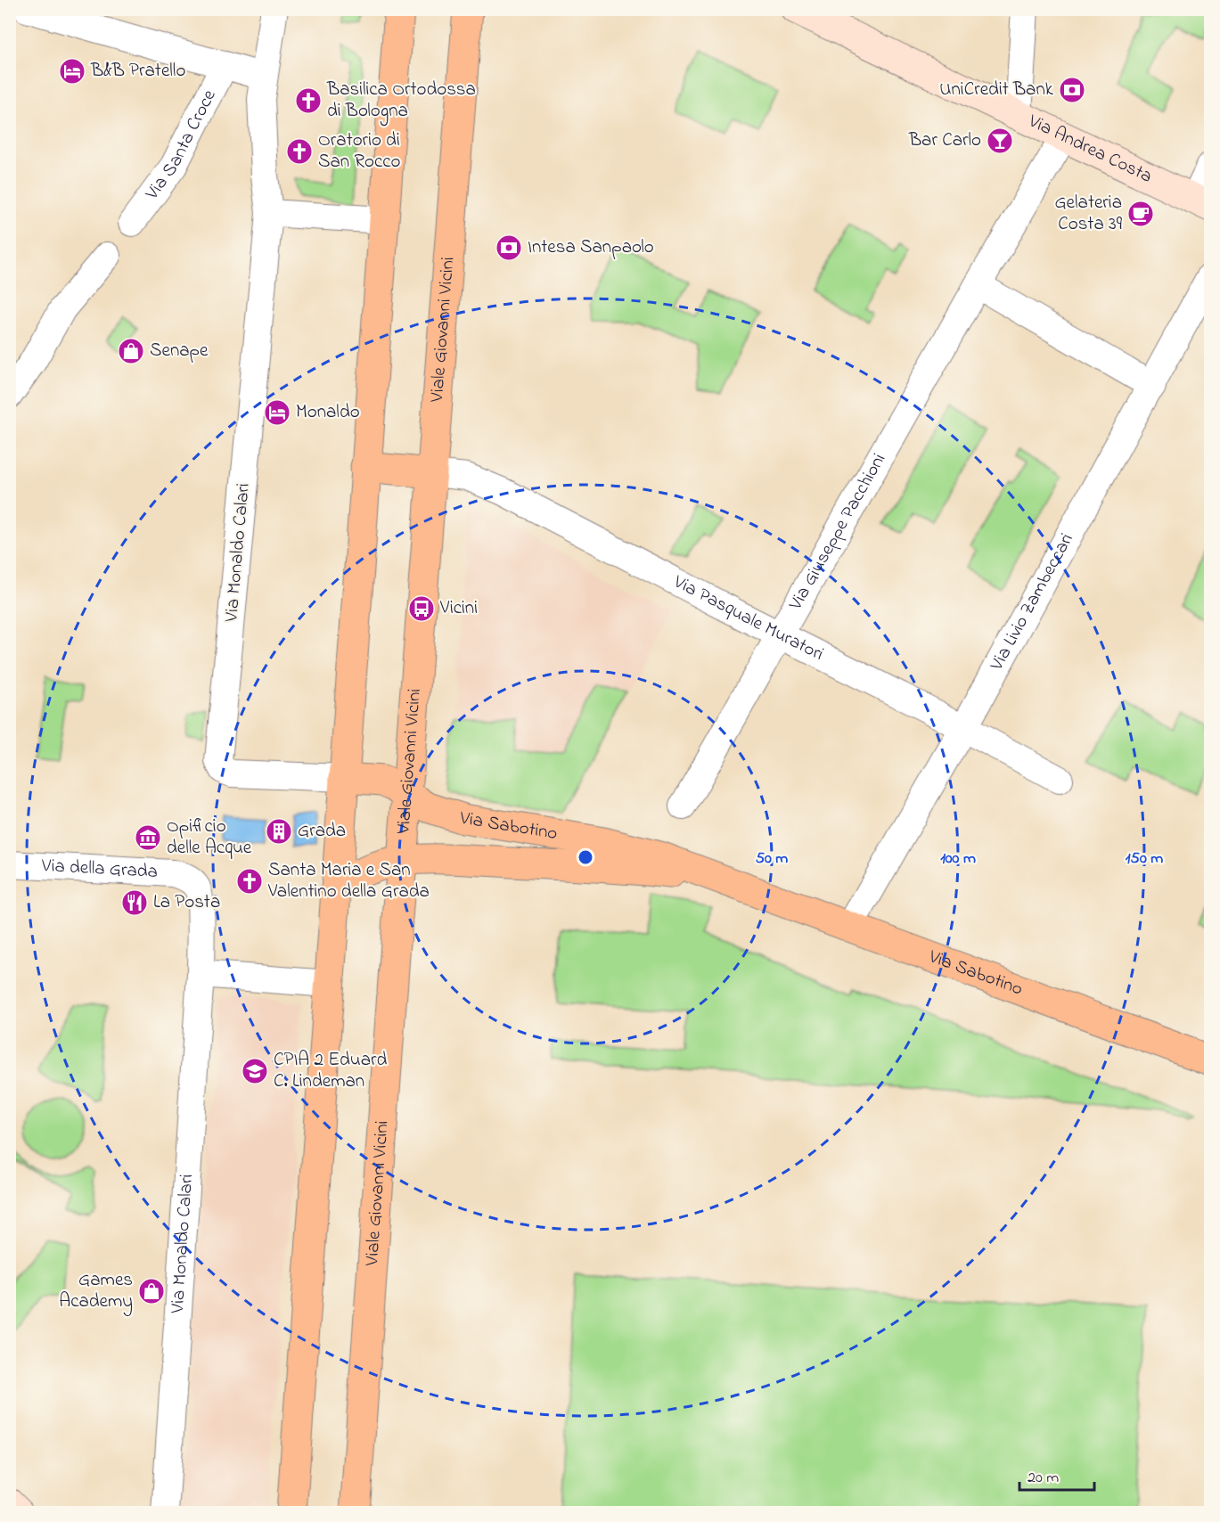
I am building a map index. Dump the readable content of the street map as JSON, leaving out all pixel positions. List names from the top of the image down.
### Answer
{
  "streets": {
    "main road": ["Via Andrea Costa", "Viale Giovanni Vicini", "Via Sabotino"],
    "street": [
      "Via Santa Croce",
      "Via Giuseppe Pacchioni",
      "Via Monaldo Calari",
      "Via Livio Zambeccari",
      "Via Pasquale Muratori",
      "Via della Grada"
    ]
  },
  "crossings": [
    ["Via Andrea Costa", "Via Giuseppe Pacchioni"],
    ["Viale Giovanni Vicini", "Via Pasquale Muratori"],
    ["Viale Giovanni Vicini", "Via Sabotino"],
    ["Via Giuseppe Pacchioni", "Via Pasquale Muratori"],
    ["Via Monaldo Calari", "Via Sabotino"],
    ["Via Monaldo Calari", "Via della Grada"],
    ["Via Livio Zambeccari", "Via Pasquale Muratori"],
    ["Via Livio Zambeccari", "Via Sabotino"]
  ],
  "places": {
    "hotel": ["B&B Pratello", "Monaldo"],
    "bank": ["UniCredit Bank", "Intesa Sanpaolo"],
    "church": ["Basilica Ortodossa di Bologna", "Oratorio di San Rocco", "Santa Maria e San Valentino della Grada"],
    "bar": ["Bar Carlo"],
    "cafe": ["Gelateria Costa 39"],
    "shop": ["Senape", "Games Academy"],
    "bus stop": ["Vicini"],
    "building": ["Grada"],
    "museum": ["Opificio delle Acque"],
    "restaurant": ["La Posta"],
    "school or university": ["CPIA 2 Eduard C. Lindeman"]
  },
  "scale_bar": "20 m",
  "rings": ["50 m", "100 m", "150 m"]
}
